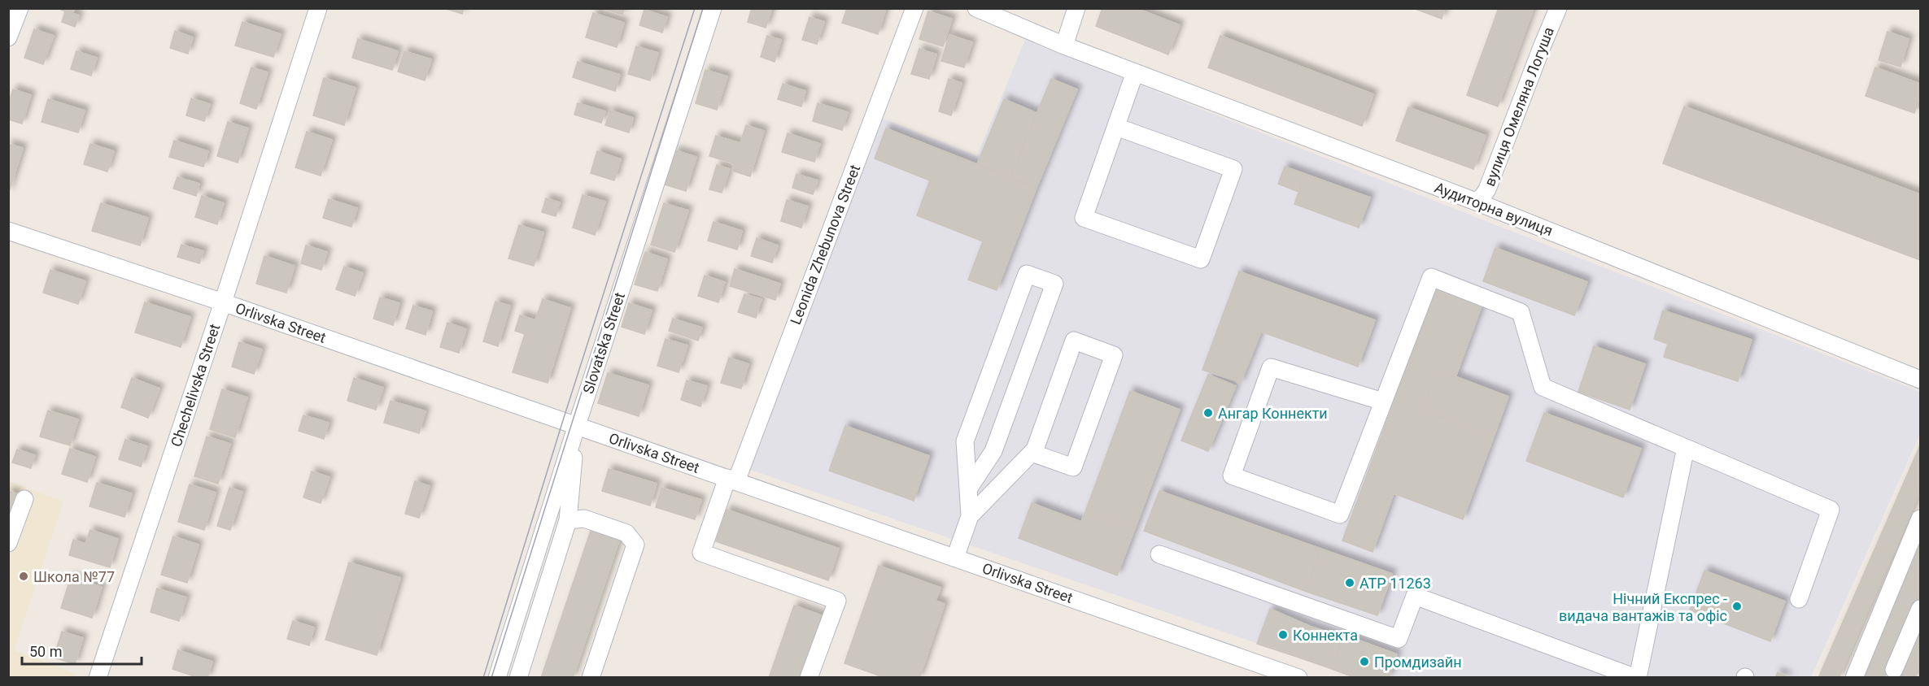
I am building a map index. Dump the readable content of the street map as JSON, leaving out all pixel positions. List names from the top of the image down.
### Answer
{
  "streets": {
    "street": [
      "вулиця Омеляна Логуша",
      "Аудиторна вулиця",
      "Leonida Zhebunova Street",
      "Orlivska Street",
      "Slovatska Street",
      "Chechelivska Street"
    ]
  },
  "crossings": [
    ["вулиця Омеляна Логуша", "Аудиторна вулиця"],
    ["Leonida Zhebunova Street", "Orlivska Street"],
    ["Orlivska Street", "Slovatska Street"],
    ["Orlivska Street", "Chechelivska Street"]
  ],
  "places": [
    "Ангар Коннекти",
    "Школа №77",
    "ATP 11263",
    "Нічний Експрес - видача вантажів та офіс",
    "Коннекта",
    "Промдизайн"
  ],
  "scale_bar": "50 m"
}
